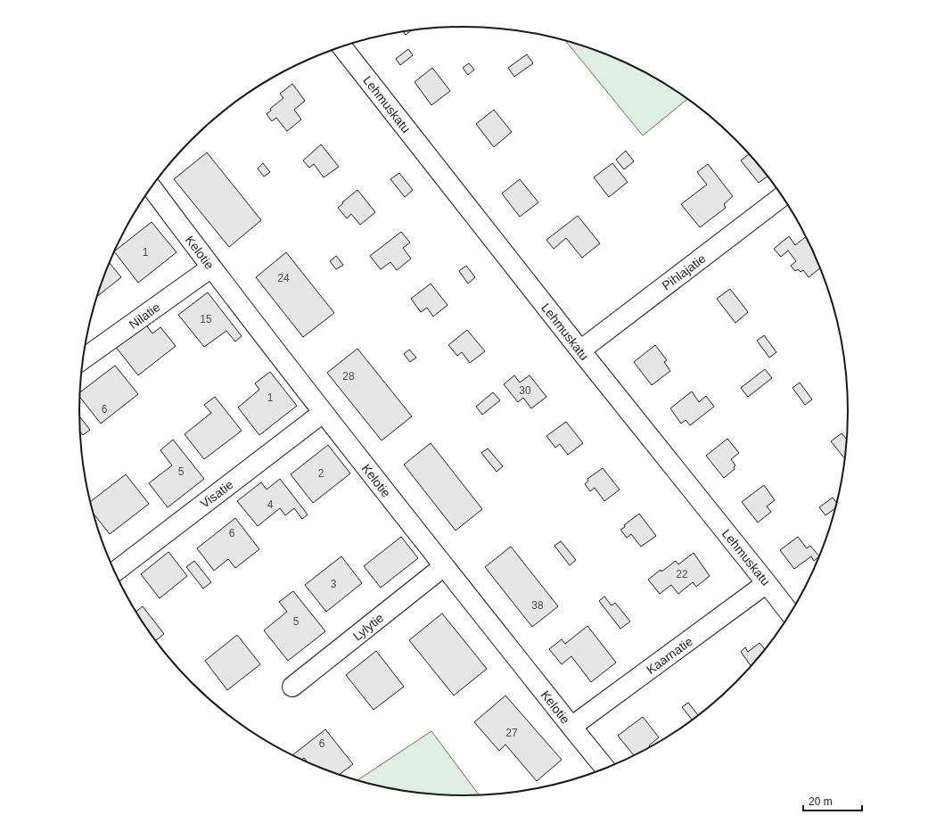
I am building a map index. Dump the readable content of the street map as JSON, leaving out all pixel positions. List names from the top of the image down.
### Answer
{
  "streets": {
    "street": [
      "Lehmuskatu",
      "Kelotie",
      "Pihlajatie",
      "Nilatie",
      "Visatie",
      "Lylytie",
      "Kaarnatie"
    ]
  },
  "crossings": [
    ["Lehmuskatu", "Pihlajatie"],
    ["Lehmuskatu", "Kaarnatie"],
    ["Kelotie", "Nilatie"],
    ["Kelotie", "Visatie"],
    ["Kelotie", "Lylytie"],
    ["Kelotie", "Kaarnatie"]
  ],
  "house_numbers": [
    "1",
    "24",
    "15",
    "28",
    "30",
    "1",
    "6",
    "5",
    "2",
    "4",
    "6",
    "22",
    "3",
    "38",
    "5",
    "27",
    "6"
  ],
  "scale_bar": "20 m"
}
